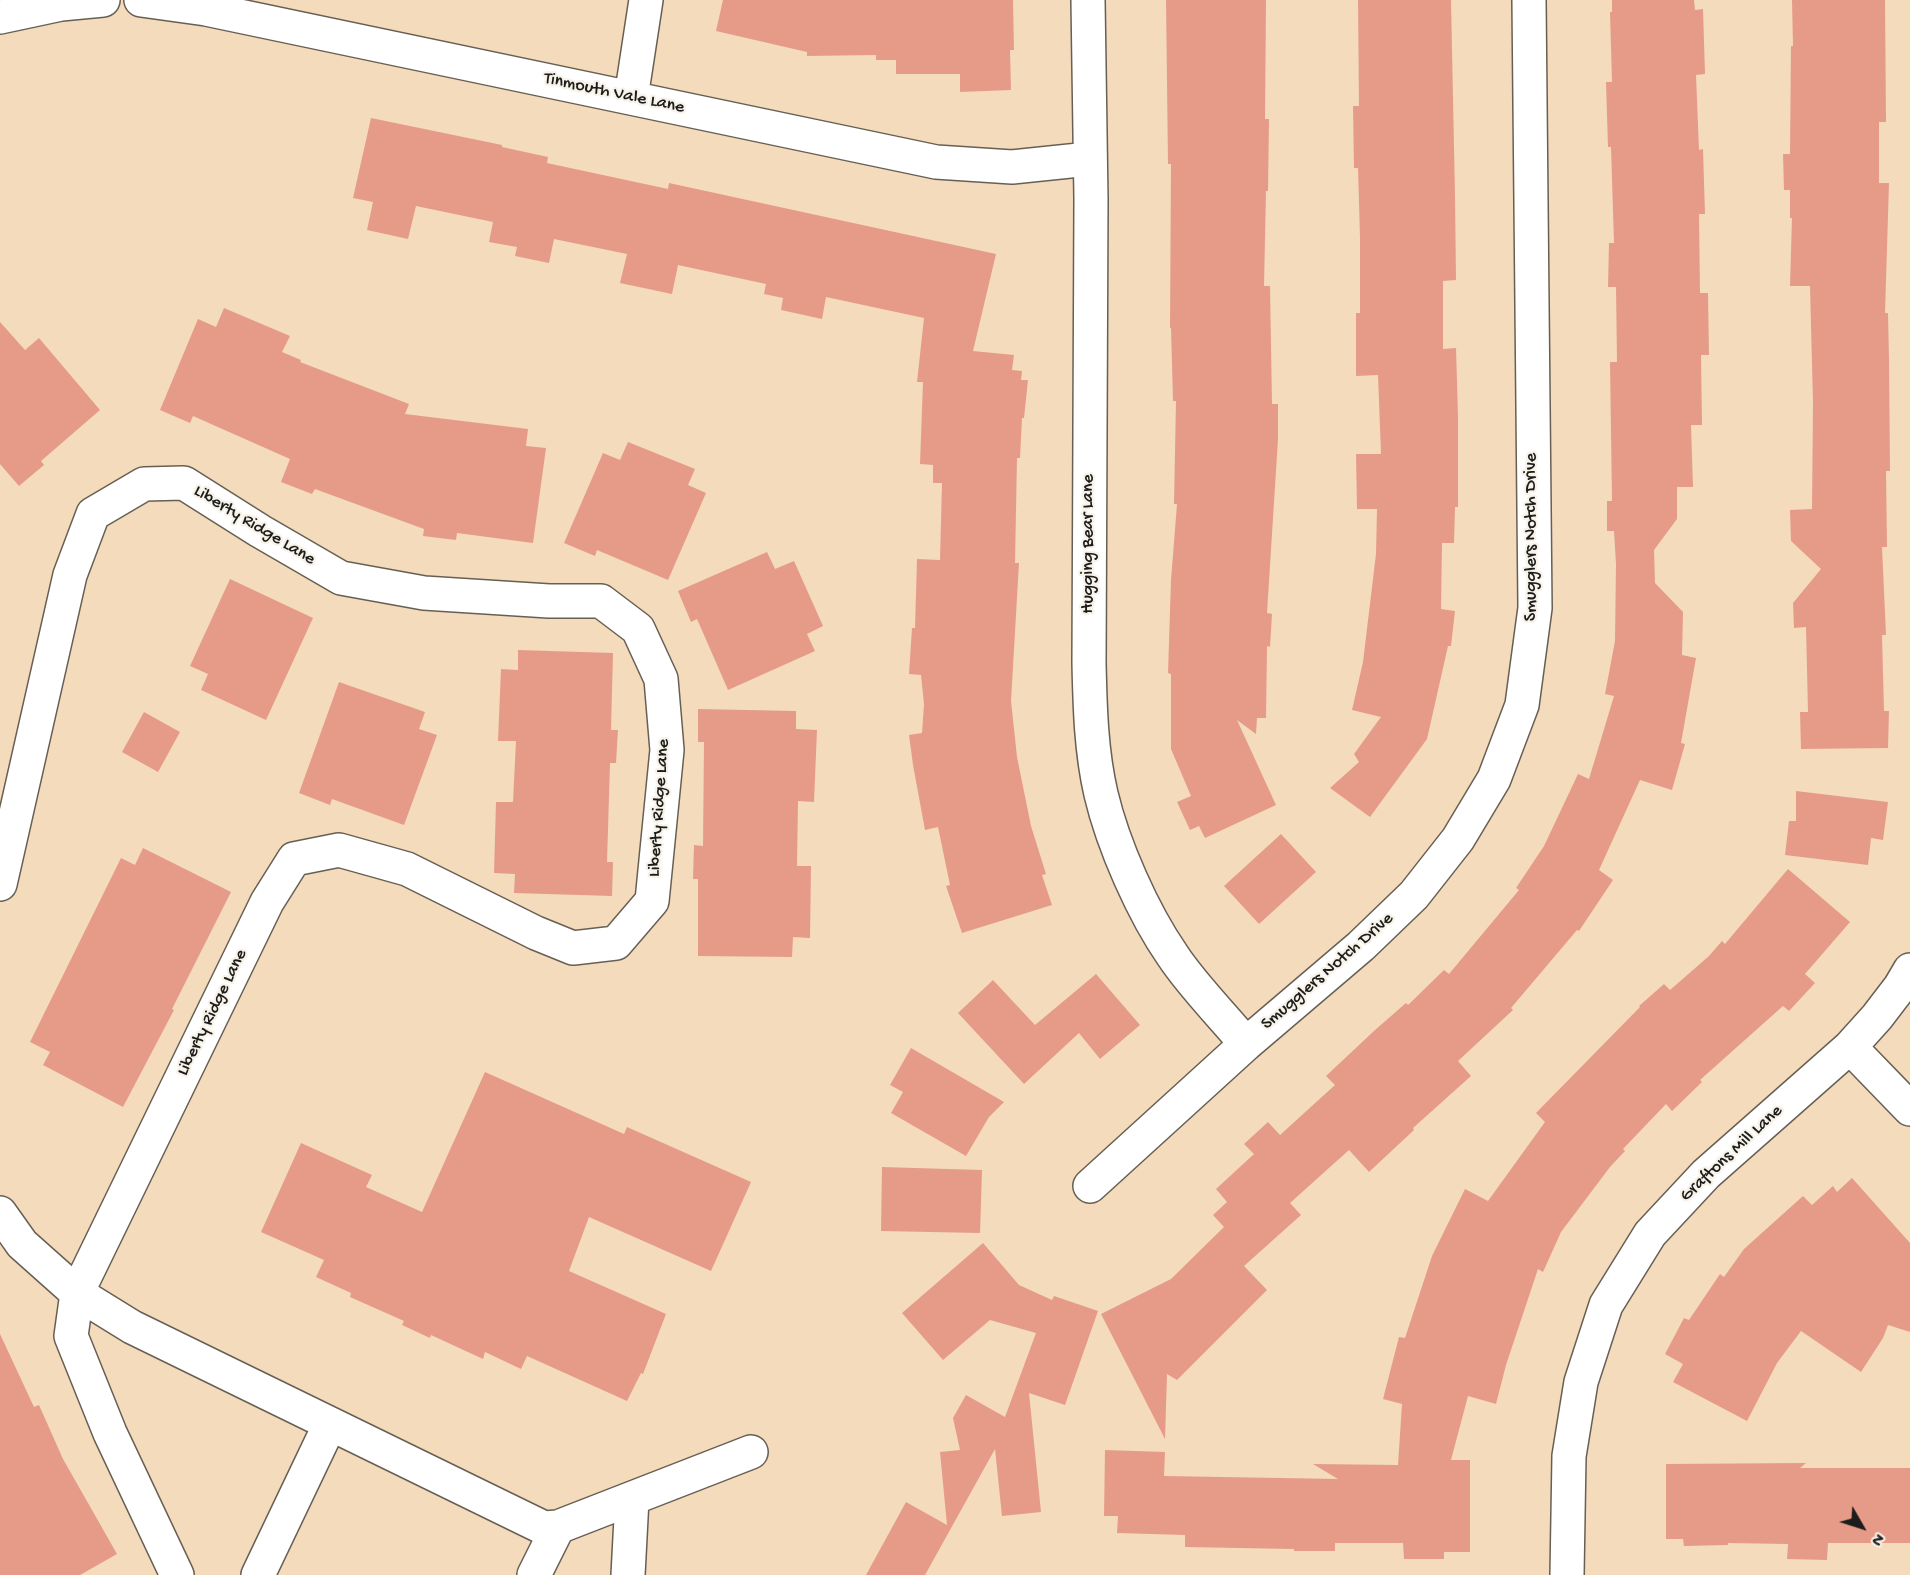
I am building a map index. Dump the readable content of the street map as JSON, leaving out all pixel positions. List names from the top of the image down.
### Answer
{
  "streets": {
    "street": [
      "Tinmouth Vale Lane",
      "Liberty Ridge Lane",
      "Smugglers Notch Drive",
      "Hugging Bear Lane",
      "Graftons Mill Lane"
    ]
  },
  "crossings": [
    ["Tinmouth Vale Lane", "Hugging Bear Lane"],
    ["Smugglers Notch Drive", "Hugging Bear Lane"]
  ],
  "north": "bottom right"
}
